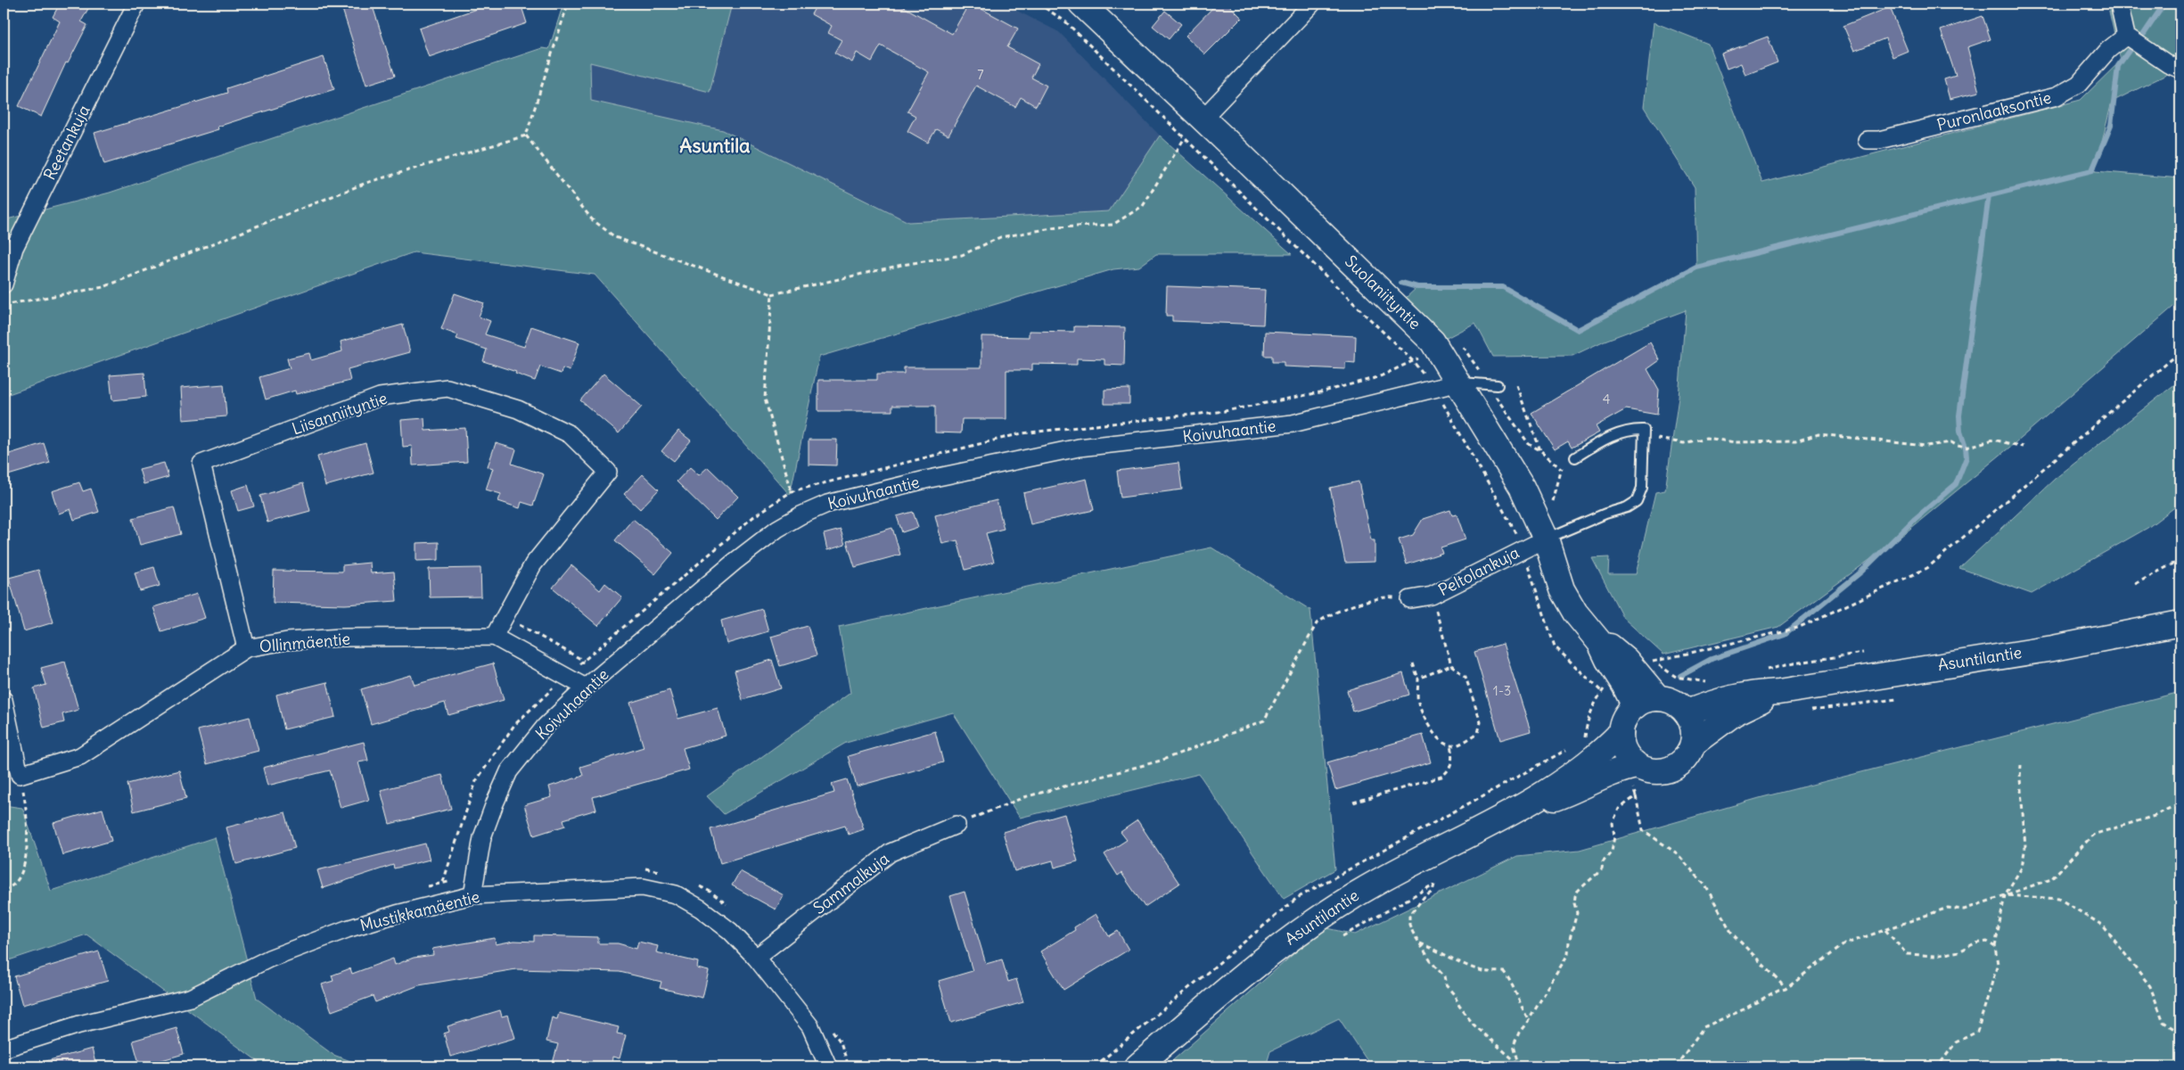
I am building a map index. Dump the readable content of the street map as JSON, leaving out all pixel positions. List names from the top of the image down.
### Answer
{
  "streets": {
    "street": [
      "Puronlaaksontie",
      "Reetankuja",
      "Suolaniityntie",
      "Liisanniityntie",
      "Koivuhaantie",
      "Peltolankuja",
      "Ollinmäentie",
      "Asuntilantie",
      "Sammalkuja",
      "Mustikkamäentie"
    ]
  },
  "crossings": [
    ["Suolaniityntie", "Koivuhaantie"],
    ["Suolaniityntie", "Peltolankuja"],
    ["Suolaniityntie", "Asuntilantie"],
    ["Liisanniityntie", "Ollinmäentie"],
    ["Koivuhaantie", "Ollinmäentie"],
    ["Koivuhaantie", "Mustikkamäentie"],
    ["Sammalkuja", "Mustikkamäentie"]
  ],
  "districts": ["Asuntila"],
  "house_numbers": ["7", "4", "1-3"]
}
